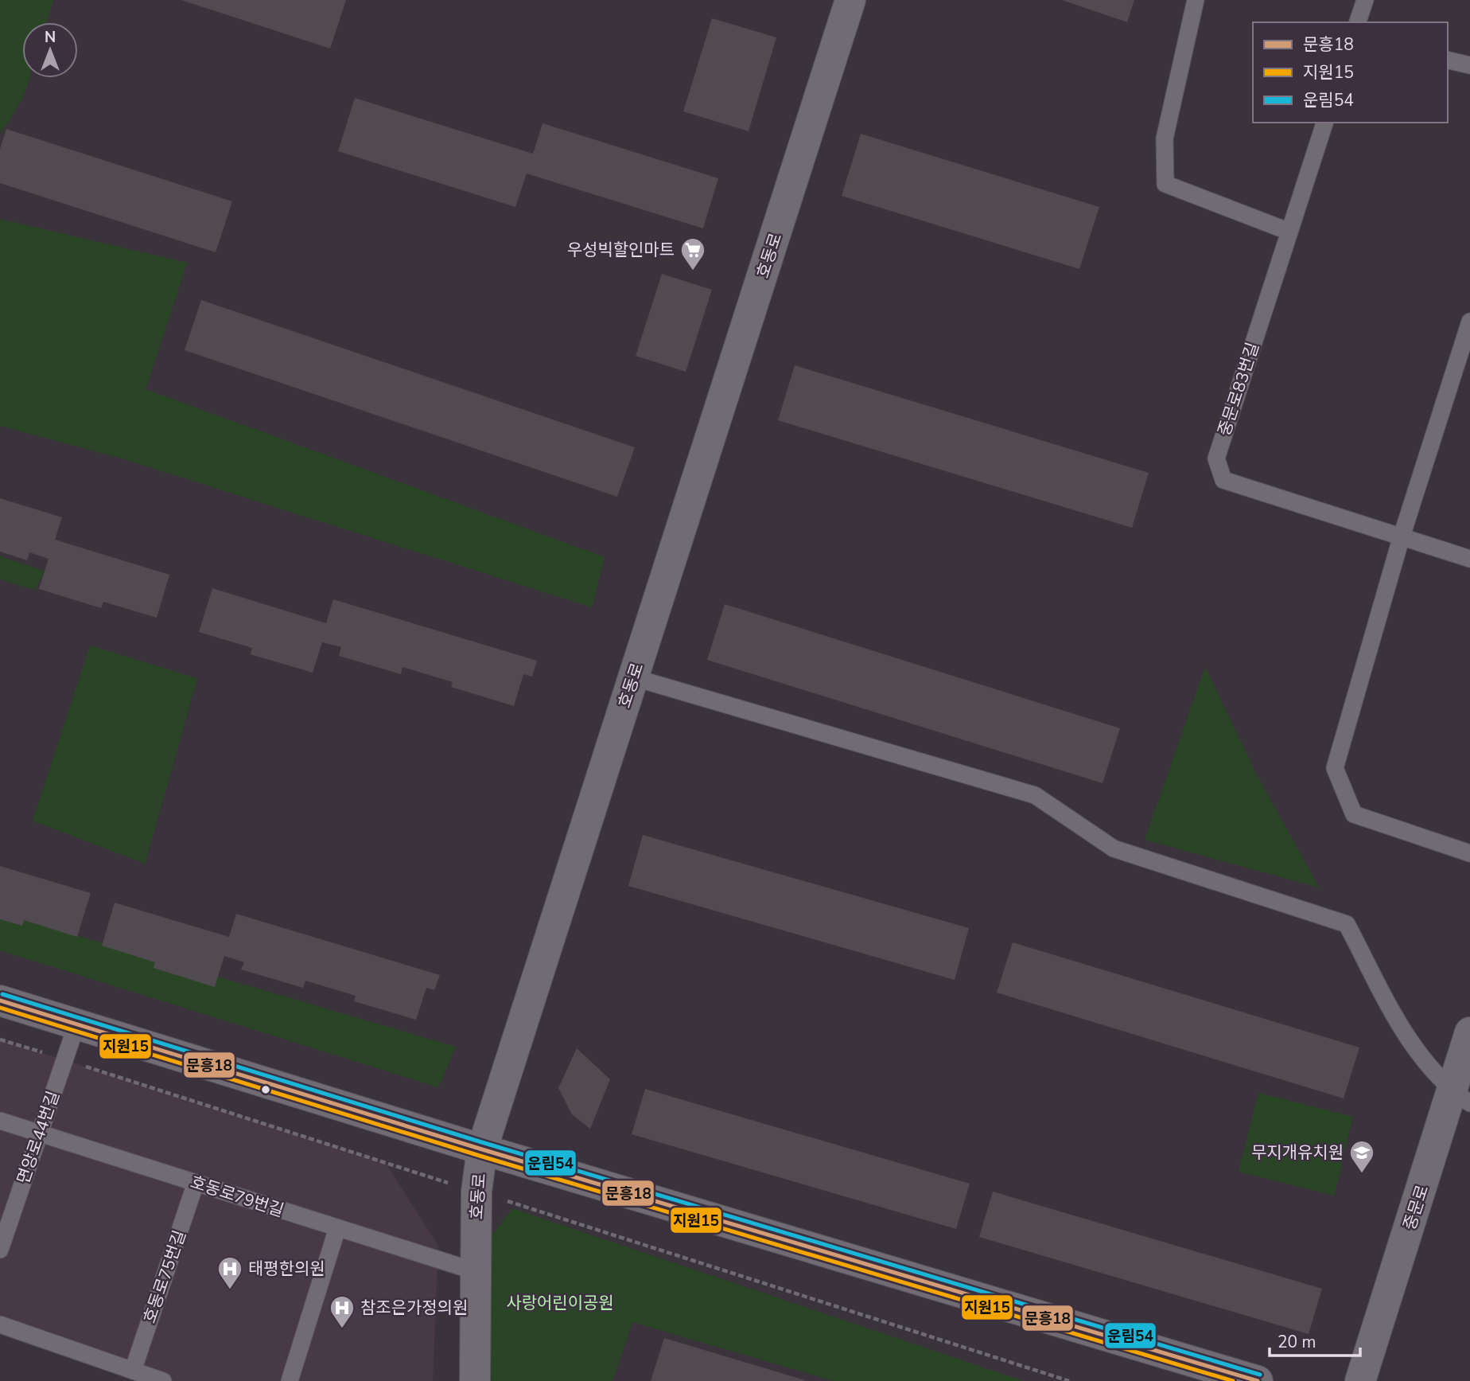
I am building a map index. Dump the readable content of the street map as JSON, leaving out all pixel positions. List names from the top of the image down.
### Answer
{
  "streets": {
    "street": ["호동로", "중문로"],
    "lane": [
      "중문로83번길",
      "면앙로44번길",
      "호동로79번길",
      "호동로75번길"
    ]
  },
  "crossings": [
    ["호동로", "호동로79번길"],
    ["면앙로44번길", "호동로79번길"],
    ["호동로79번길", "호동로75번길"]
  ],
  "parks": ["사랑어린이공원"],
  "places": {
    "supermarket": ["우성빅할인마트"],
    "school or university": ["무지개유치원"],
    "hospital": ["태평한의원", "참조은가정의원"]
  },
  "lines": ["transit line 운림54", "transit line 문흥18", "transit line 지원15"],
  "legend": ["문흥18", "지원15", "운림54"],
  "scale_bar": "20 m",
  "north": "top"
}
